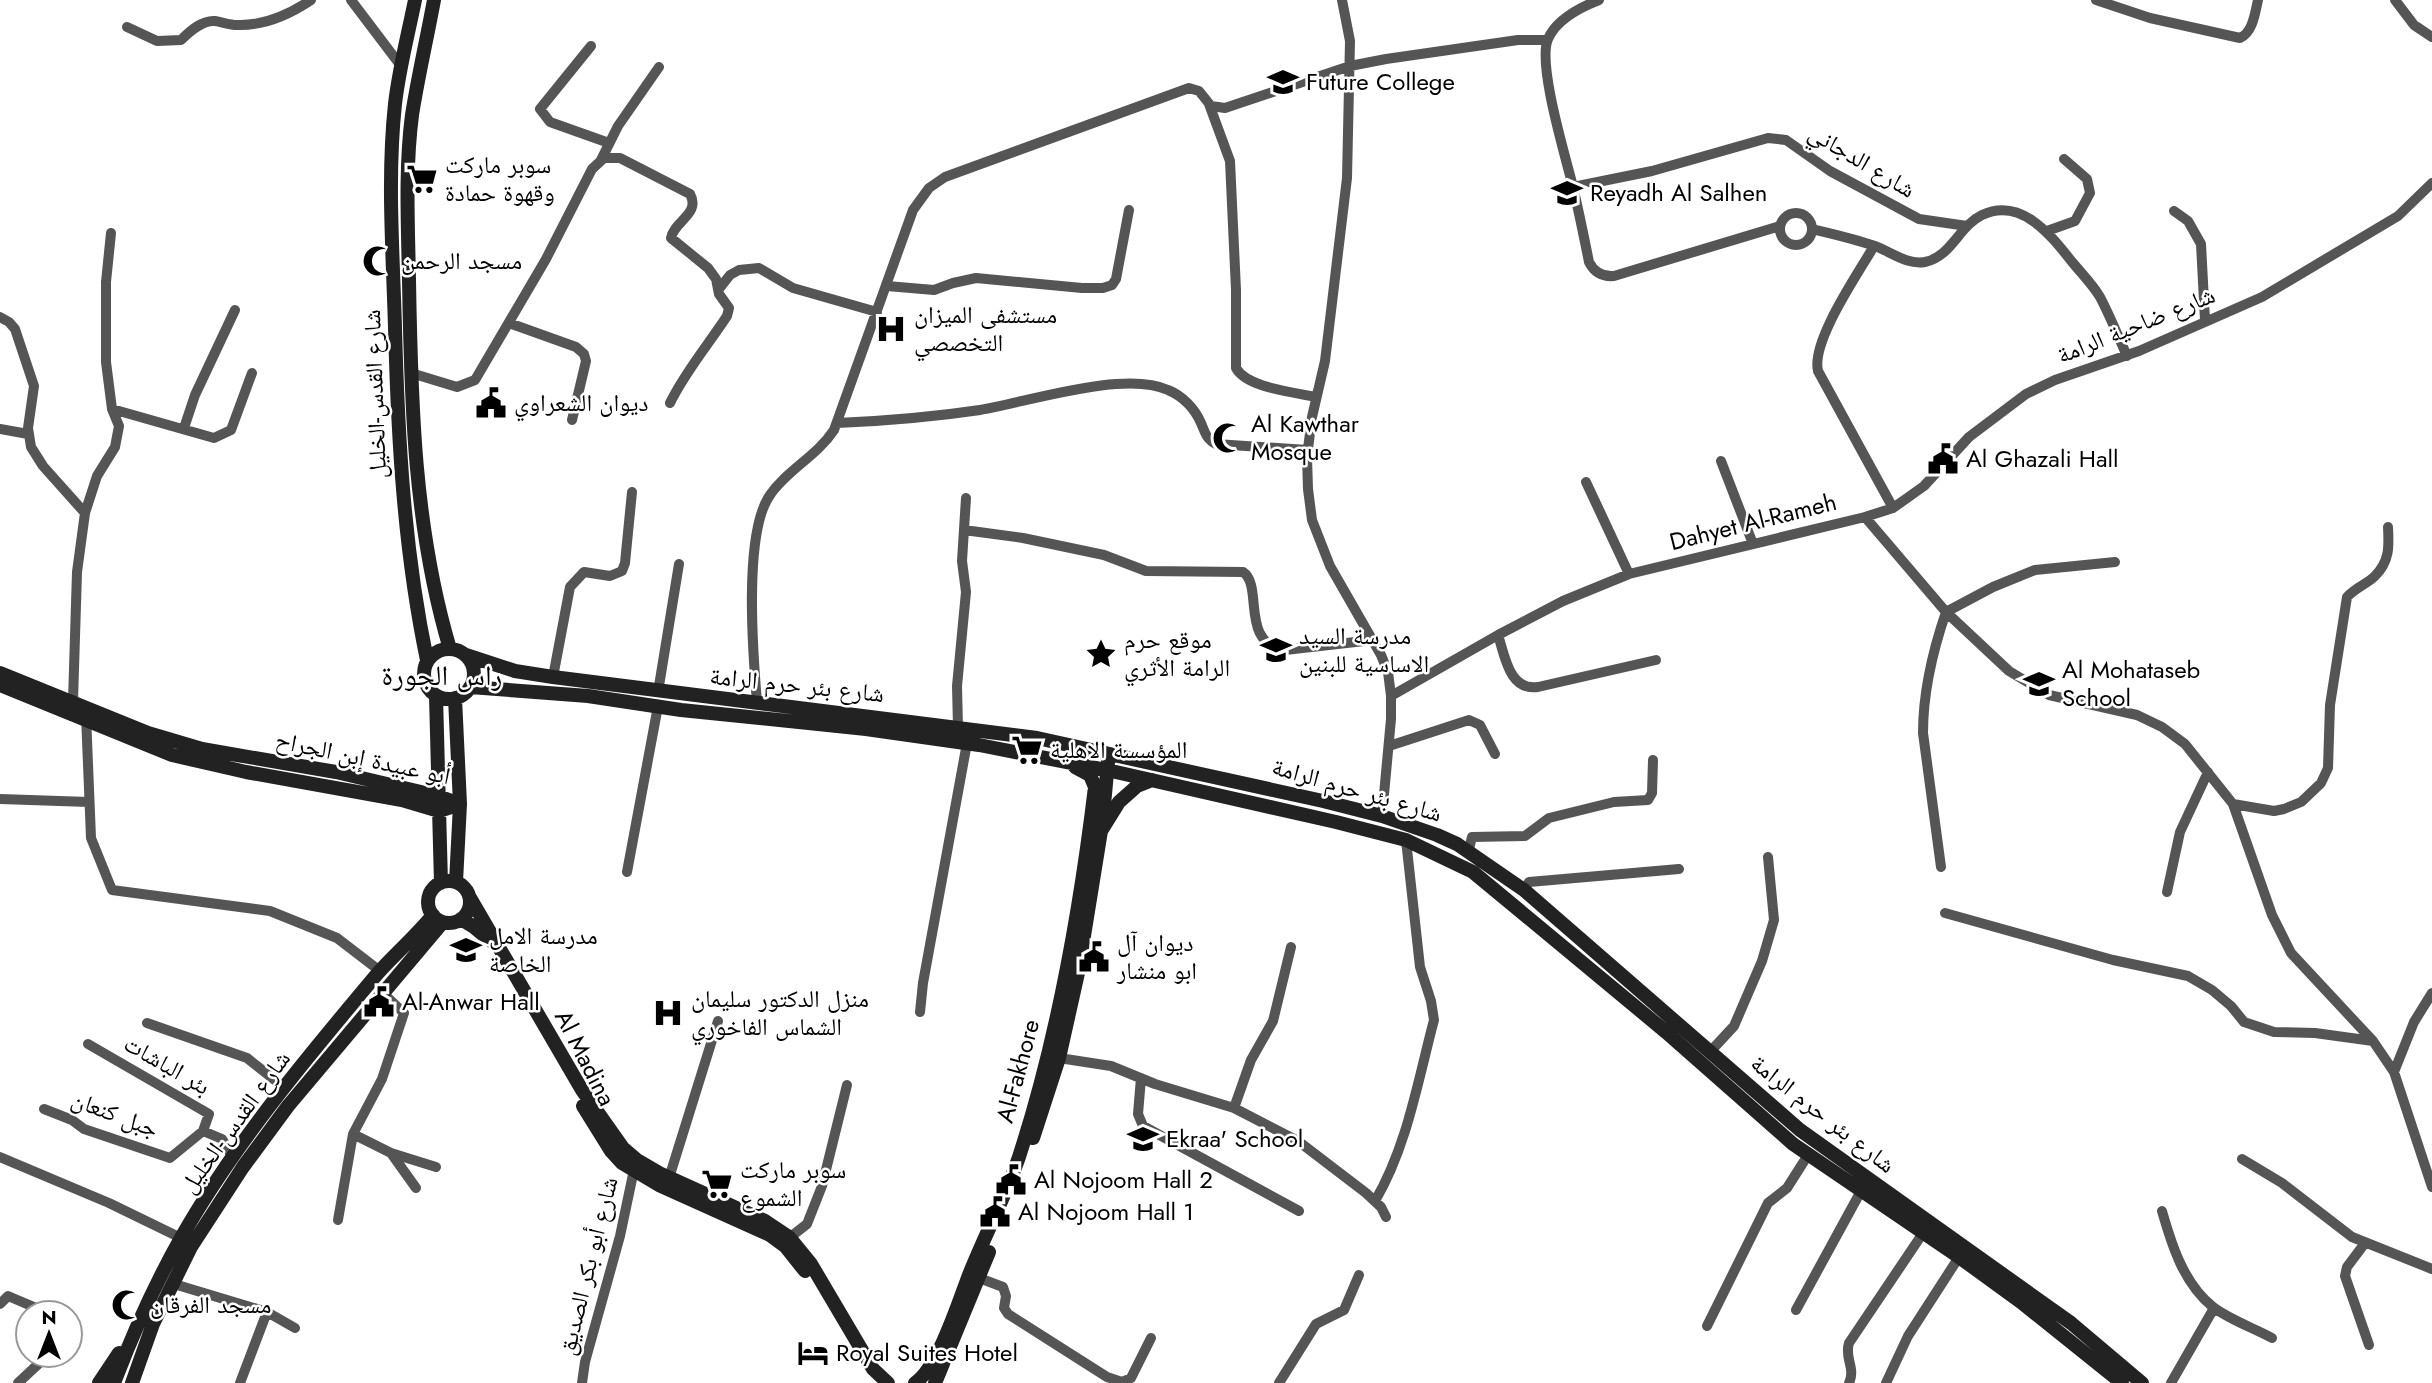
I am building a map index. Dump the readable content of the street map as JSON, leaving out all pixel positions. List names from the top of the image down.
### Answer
{
  "streets": {
    "main road": [
      "شارع القدس-الخليل",
      "شارع بئر حرم الرامة",
      "أبو عبيدة إبن الجراح",
      "Al Madina",
      "Al-Fakhore"
    ],
    "street": [
      "شارع الدجاني",
      "شارع ضاحية الرامة",
      "Dahyet Al-Rameh",
      "بئر الباشات",
      "جبل كنعان",
      "شارع أبو بكر الصديق"
    ]
  },
  "crossings": [
    ["شارع ضاحية الرامة", "Dahyet Al-Rameh"],
    ["شارع القدس-الخليل", "شارع بئر حرم الرامة"],
    ["شارع بئر حرم الرامة", "Al-Fakhore"],
    ["Al Madina", "شارع أبو بكر الصديق"],
    ["بئر الباشات", "جبل كنعان"]
  ],
  "districts": ["راس الجورة"],
  "places": {
    "school or university": [
      "Future College",
      "Reyadh Al Salhen",
      "مدرسة السيد الاساسية للبنين",
      "Al Mohataseb School",
      "مدرسة الامل الخاصة",
      "Ekraa' School"
    ],
    "supermarket": ["سوبر ماركت وقهوة حمادة", "المؤسسة الاهلية", "سوبر ماركت الشموع"],
    "mosque": ["مسجد الرحمن", "Al Kawthar Mosque", "مسجد الفرقان"],
    "hospital": ["مستشفى الميزان التخصصي", "منزل الدكتور سليمان الشماس الفاخوري"],
    "public building": [
      "ديوان الشعراوي",
      "Al Ghazali Hall",
      "ديوان آل ابو منشار",
      "Al-Anwar Hall",
      "Al Nojoom Hall 2",
      "Al Nojoom Hall 1"
    ],
    "place": ["موقع حرم الرامة الأثري"],
    "hotel": ["Royal Suites Hotel"]
  },
  "north": "top"
}
